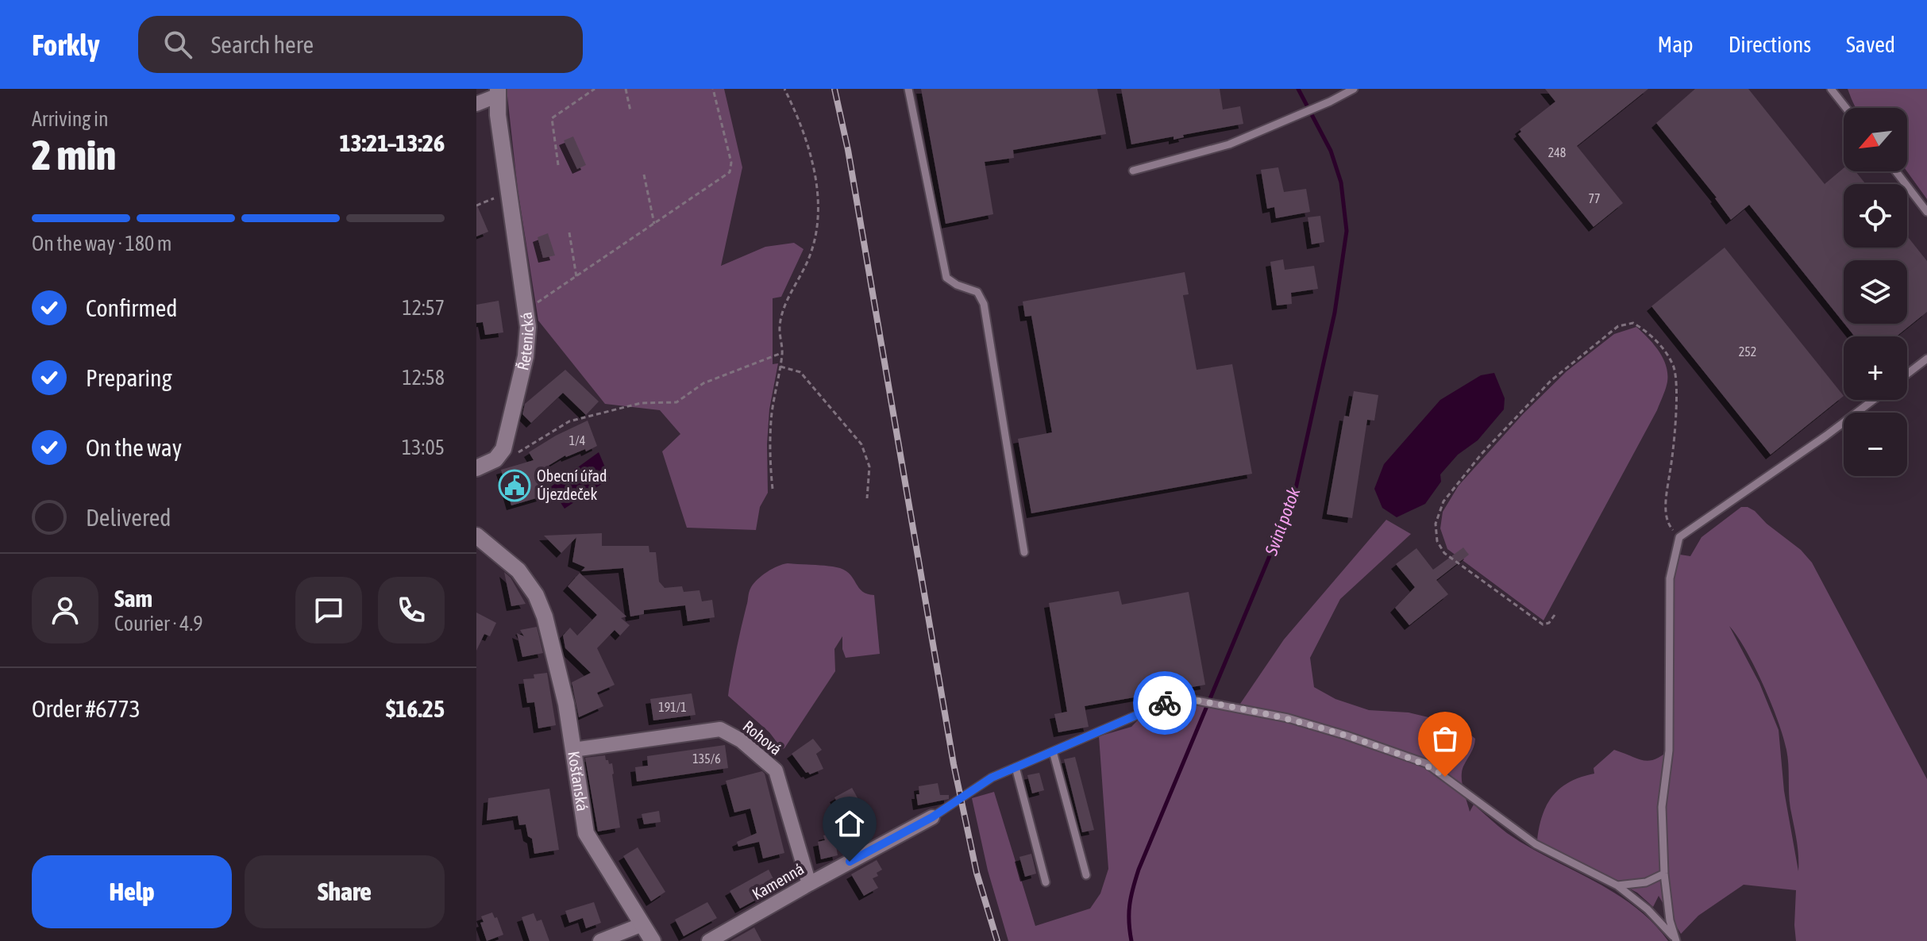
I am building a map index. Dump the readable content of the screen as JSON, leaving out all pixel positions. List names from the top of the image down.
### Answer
{
  "streets": {
    "street": [
      "Řetenická",
      "Rohová",
      "Košťanská",
      "Kamenná"
    ]
  },
  "crossings": [
    ["Rohová", "Košťanská"],
    ["Rohová", "Kamenná"]
  ],
  "water": ["Sviní potok"],
  "places": {
    "public building": ["Obecní úřad Újezdeček"]
  },
  "house_numbers": [
    "248",
    "77",
    "252",
    "1/4",
    "191/1",
    "135/6"
  ],
  "north": "bottom left",
  "page": {
    "header": "Forkly",
    "search": "Search here",
    "nav": ["Map", "Directions", "Saved"],
    "heading": ["2 min", "Arriving in", "13:21–13:26"],
    "panel": [
      "Sam",
      "Courier · 4.9",
      "Order #6773",
      "$16.25"
    ],
    "map_buttons": ["+", "−"],
    "bar": "On the way · 180 m",
    "list": [
      ["Confirmed", "12:57"],
      ["Preparing", "12:58"],
      ["On the way", "13:05"],
      "Delivered"
    ],
    "buttons": ["Help", "Share"]
  }
}
